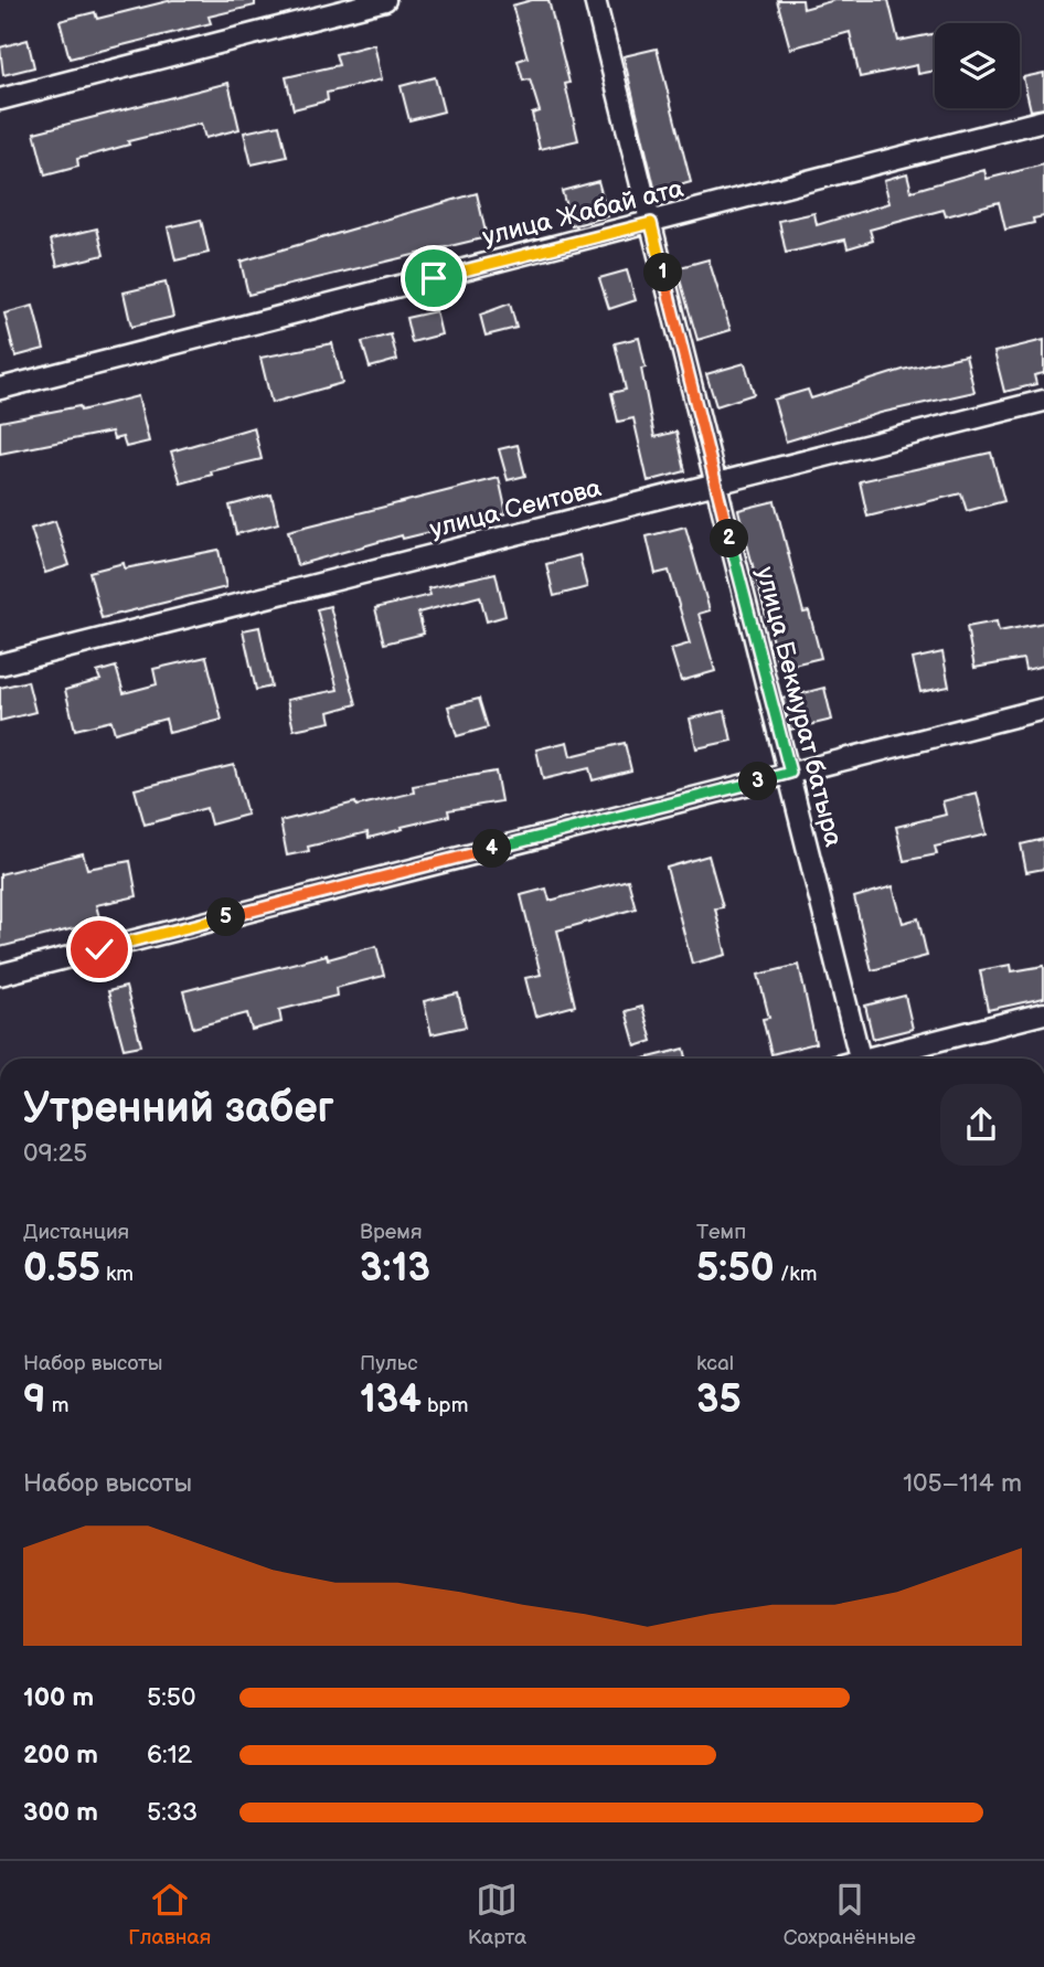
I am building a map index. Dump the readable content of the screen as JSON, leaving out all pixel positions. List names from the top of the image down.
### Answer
{
  "streets": {
    "street": ["улица Жабай ата", "улица Сеитова", "улица Бекмурат батыра"]
  },
  "crossings": [
    ["улица Жабай ата", "улица Бекмурат батыра"],
    ["улица Сеитова", "улица Бекмурат батыра"]
  ],
  "page": {
    "pins": [
      "1",
      "2",
      "3",
      "4",
      "5"
    ],
    "heading": ["Утренний забег", "09:25"],
    "stats": [
      ["Дистанция", "0.55 km"],
      ["Время", "3:13"],
      ["Темп", "5:50 /km"],
      ["Набор высоты", "9 m"],
      ["Пульс", "134 bpm"],
      ["kcal", "35"]
    ],
    "chart": ["Набор высоты", "105–114 m"],
    "list": [
      {
        "name": "100 m",
        "note": "5:50"
      },
      {
        "name": "200 m",
        "note": "6:12"
      },
      {
        "name": "300 m",
        "note": "5:33"
      }
    ],
    "tabs": ["Главная", "Карта", "Сохранённые"]
  }
}
